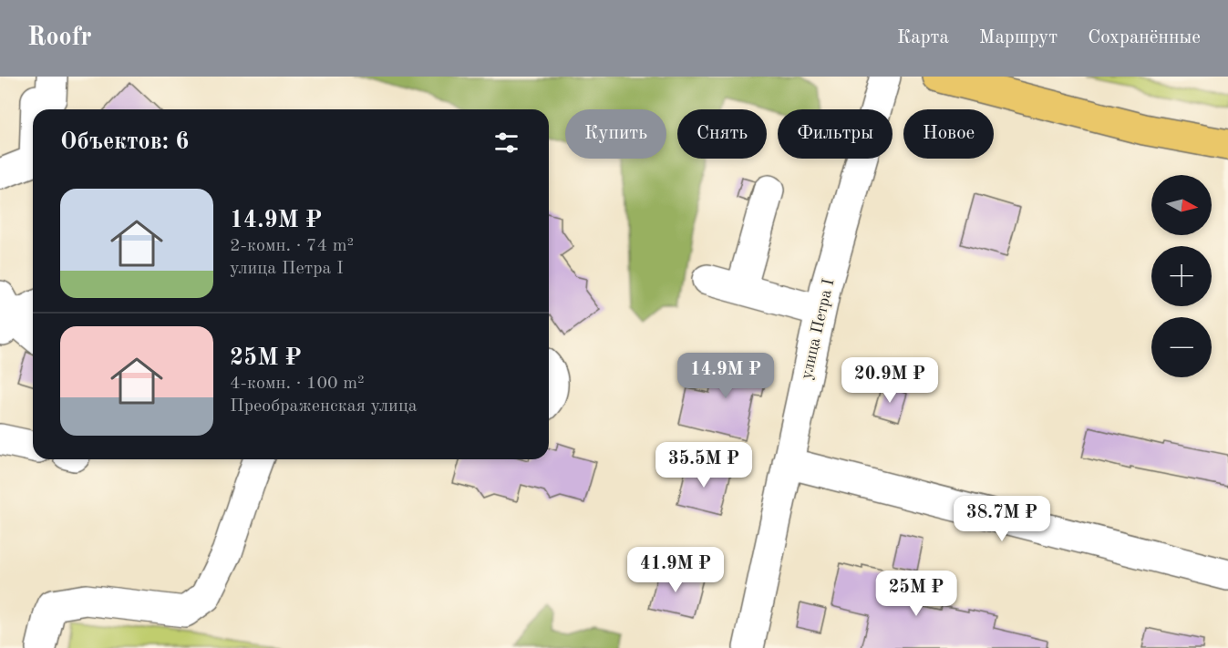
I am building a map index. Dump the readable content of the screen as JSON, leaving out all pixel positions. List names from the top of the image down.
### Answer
{
  "streets": {
    "street": ["улица Петра I"]
  },
  "north": "right",
  "page": {
    "header": "Roofr",
    "nav": ["Карта", "Маршрут", "Сохранённые"],
    "chip": [
      "Купить",
      "Снять",
      "Фильтры",
      "Новое"
    ],
    "heading": "Объектов: 6",
    "map_buttons": ["+", "−"],
    "list": [
      {
        "name": "14.9M ₽",
        "note": "2-комн. · 74 m² · улица Петра I"
      },
      {
        "name": "25M ₽",
        "note": "4-комн. · 100 m² · Преображенская улица"
      }
    ],
    "price": [
      "14.9M ₽",
      "20.9M ₽",
      "35.5M ₽",
      "38.7M ₽",
      "41.9M ₽",
      "25M ₽"
    ]
  }
}
